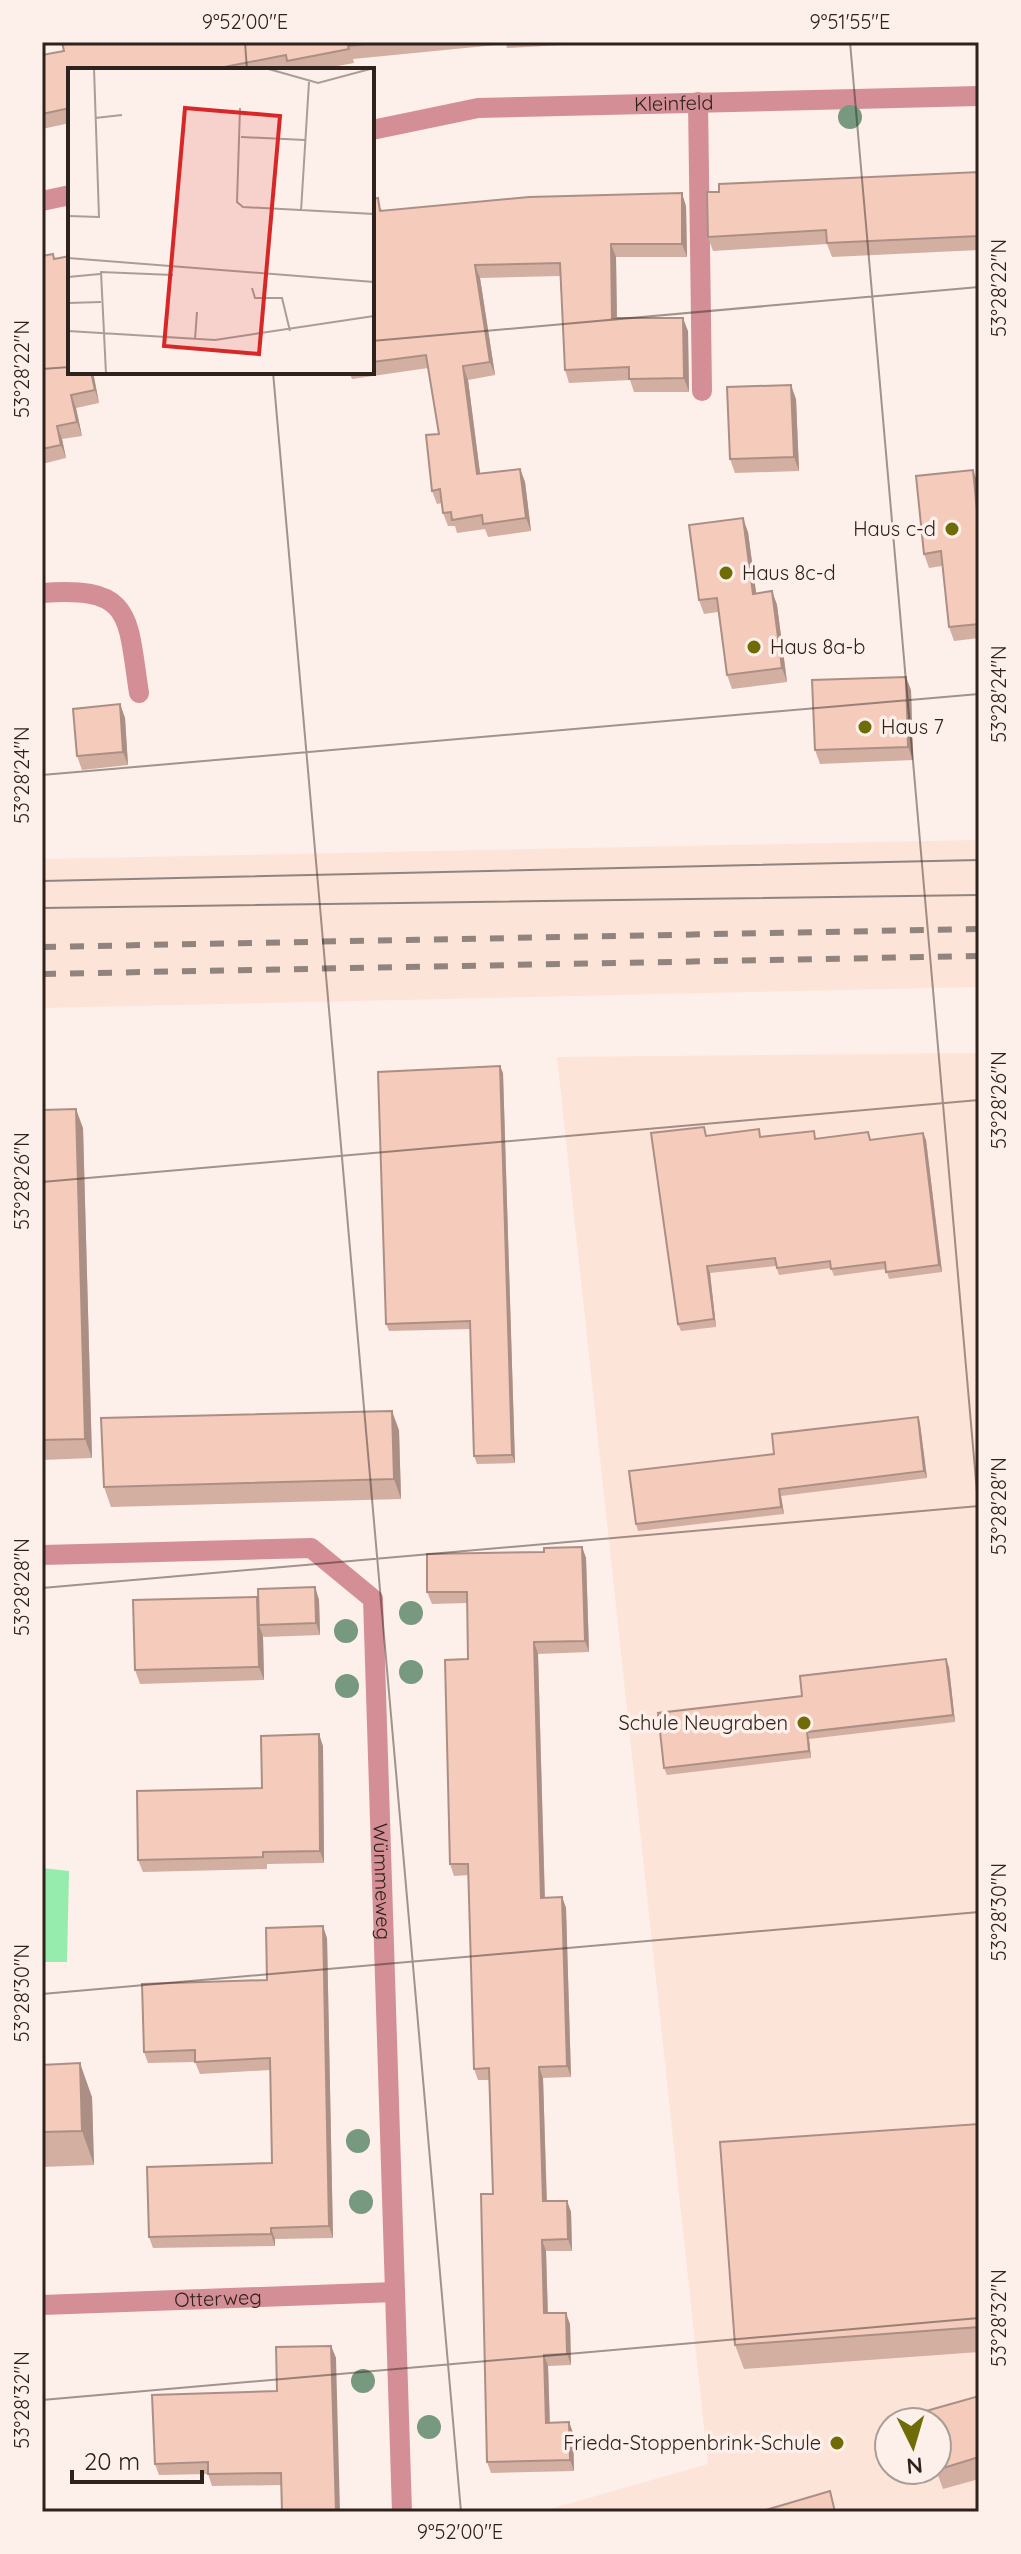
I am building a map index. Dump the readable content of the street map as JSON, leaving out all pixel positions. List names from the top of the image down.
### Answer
{
  "streets": {
    "street": ["Kleinfeld", "Wümmeweg", "Otterweg"]
  },
  "crossings": [
    ["Wümmeweg", "Otterweg"]
  ],
  "places": [
    "Haus c-d",
    "Haus 8c-d",
    "Haus 8a-b",
    "Haus 7",
    "Schule Neugraben",
    "Frieda-Stoppenbrink-Schule"
  ],
  "scale_bar": "20 m",
  "north": "bottom",
  "coordinates": [
    "9°52'00\"E",
    "9°51'55\"E",
    "53°28'22\"N",
    "53°28'24\"N",
    "53°28'26\"N",
    "53°28'28\"N",
    "53°28'30\"N",
    "53°28'32\"N"
  ]
}
